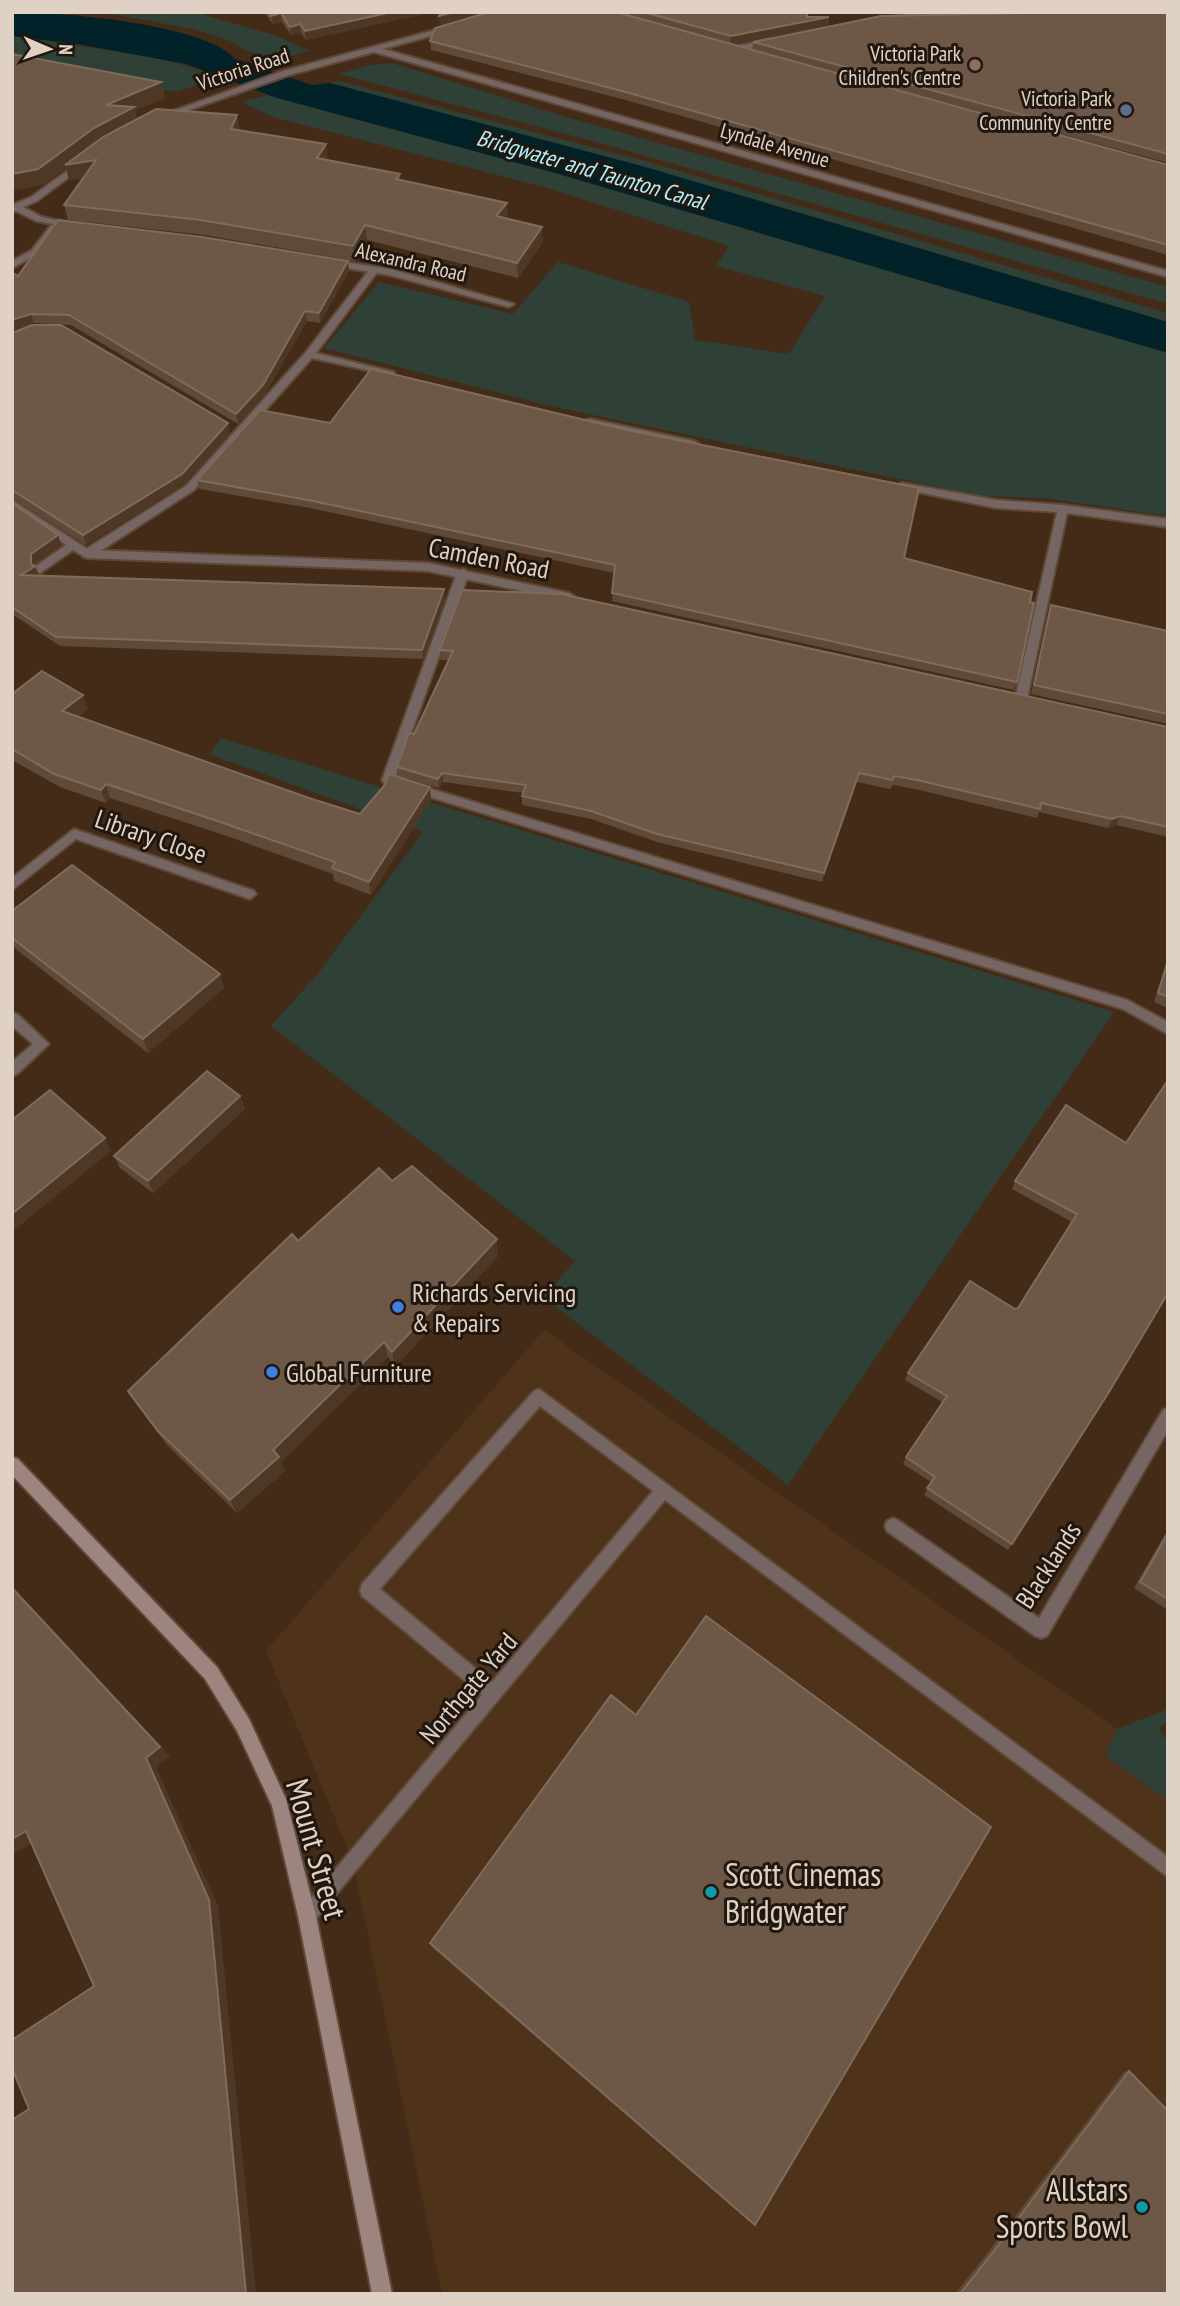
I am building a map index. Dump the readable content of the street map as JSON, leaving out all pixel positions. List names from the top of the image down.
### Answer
{
  "streets": {
    "street": [
      "Victoria Road",
      "Lyndale Avenue",
      "Alexandra Road",
      "Camden Road",
      "Library Close",
      "Blacklands",
      "Northgate Yard",
      "Mount Street"
    ]
  },
  "crossings": [
    ["Victoria Road", "Lyndale Avenue"],
    ["Northgate Yard", "Mount Street"]
  ],
  "water": ["Bridgwater and Taunton Canal"],
  "places": [
    "Victoria Park Children's Centre",
    "Victoria Park Community Centre",
    "Richards Servicing & Repairs",
    "Global Furniture",
    "Scott Cinemas Bridgwater",
    "Allstars Sports Bowl"
  ],
  "north": "right"
}
